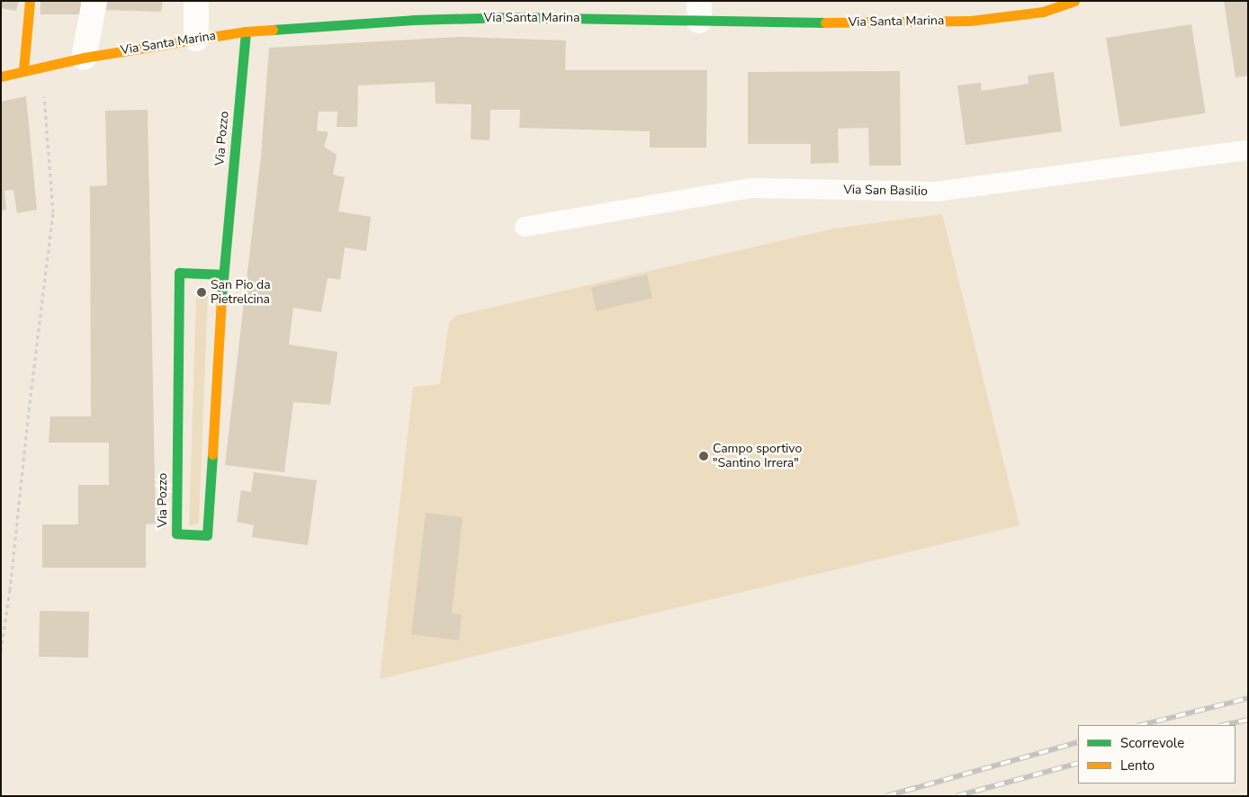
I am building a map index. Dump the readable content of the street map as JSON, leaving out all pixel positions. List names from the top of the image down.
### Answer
{
  "streets": {
    "street": ["Via Santa Marina", "Via Pozzo"],
    "lane": ["Via San Basilio"]
  },
  "crossings": [
    ["Via Santa Marina", "Via Pozzo"]
  ],
  "places": ["San Pio da Pietrelcina", "Campo sportivo \"Santino Irrera\""],
  "legend": ["Scorrevole", "Lento"]
}
